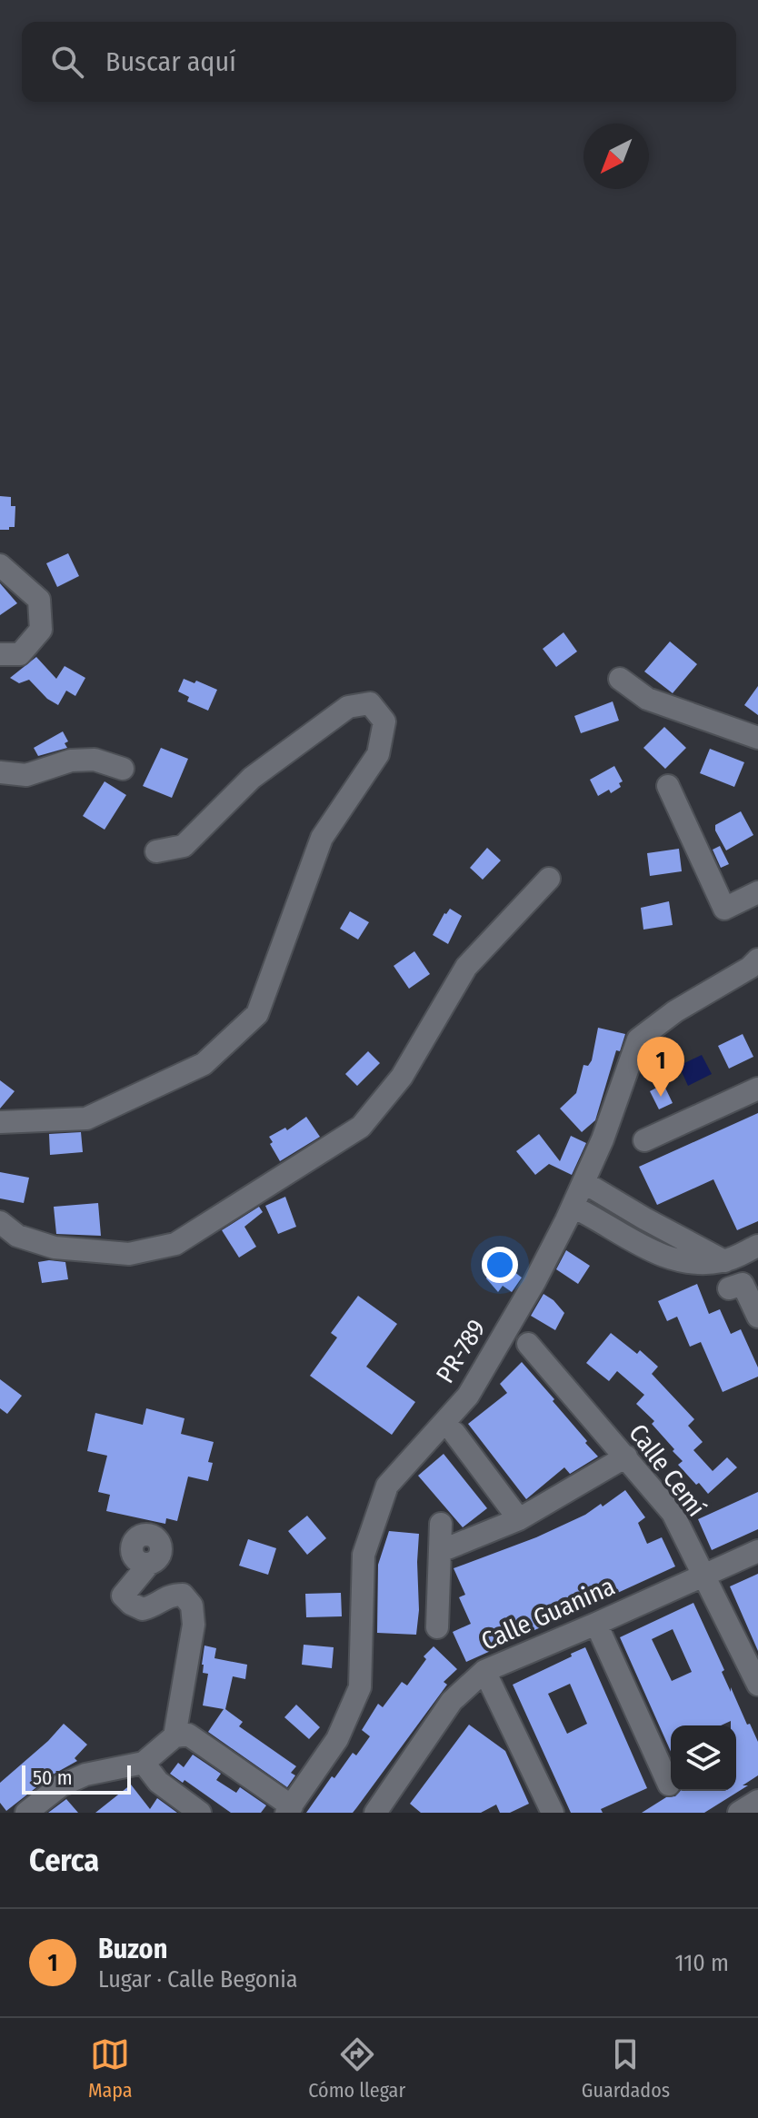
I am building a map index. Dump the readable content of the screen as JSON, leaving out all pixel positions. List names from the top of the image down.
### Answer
{
  "streets": {
    "street": ["PR-789", "Calle Cemí", "Calle Guanina"]
  },
  "crossings": [
    ["Calle Cemí", "Calle Guanina"]
  ],
  "scale_bar": "50 m",
  "north": "bottom left",
  "page": {
    "search": "Buscar aquí",
    "pins": "1",
    "scale": "50 m",
    "heading": "Cerca",
    "list": [
      {
        "mark": "1",
        "name": "Buzon",
        "note": "Lugar · Calle Begonia",
        "value": "110 m"
      }
    ],
    "nav": ["Mapa", "Cómo llegar", "Guardados"]
  }
}
